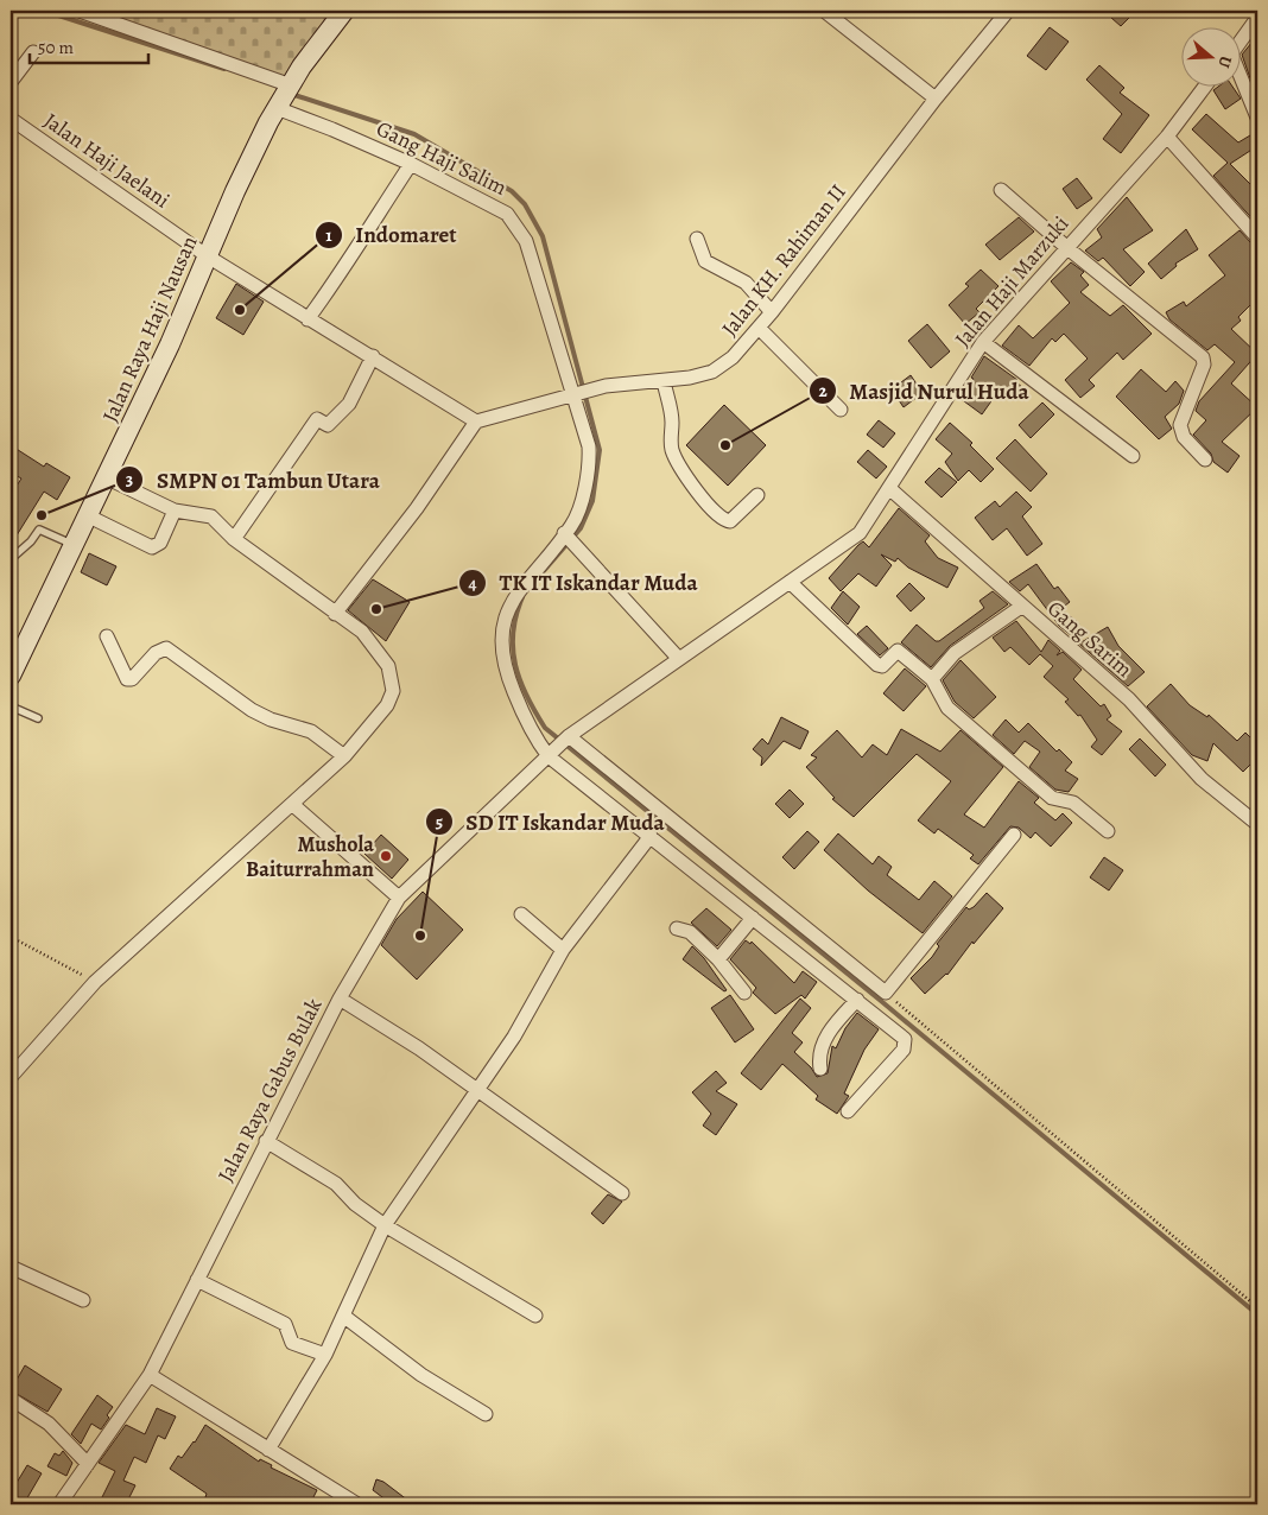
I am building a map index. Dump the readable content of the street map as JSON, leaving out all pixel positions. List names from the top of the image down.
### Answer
{
  "streets": {
    "street": [
      "Gang Haji Salim",
      "Jalan Haji Jaelani",
      "Jalan KH. Rahiman II",
      "Jalan Haji Marzuki",
      "Jalan Raya Haji Nausan",
      "Gang Sarim",
      "Jalan Raya Gabus Bulak"
    ]
  },
  "crossings": [
    ["Gang Haji Salim", "Jalan KH. Rahiman II"],
    ["Gang Haji Salim", "Jalan Raya Haji Nausan"],
    ["Gang Haji Salim", "Jalan Raya Gabus Bulak"],
    ["Jalan Haji Jaelani", "Jalan Raya Haji Nausan"],
    ["Jalan Haji Marzuki", "Gang Sarim"],
    ["Jalan Haji Marzuki", "Jalan Raya Gabus Bulak"]
  ],
  "places": [
    "Indomaret",
    "Masjid Nurul Huda",
    "SMPN 01 Tambun Utara",
    "TK IT Iskandar Muda",
    "Mushola Baiturrahman",
    "SD IT Iskandar Muda"
  ],
  "scale_bar": "50 m",
  "north": "right"
}
